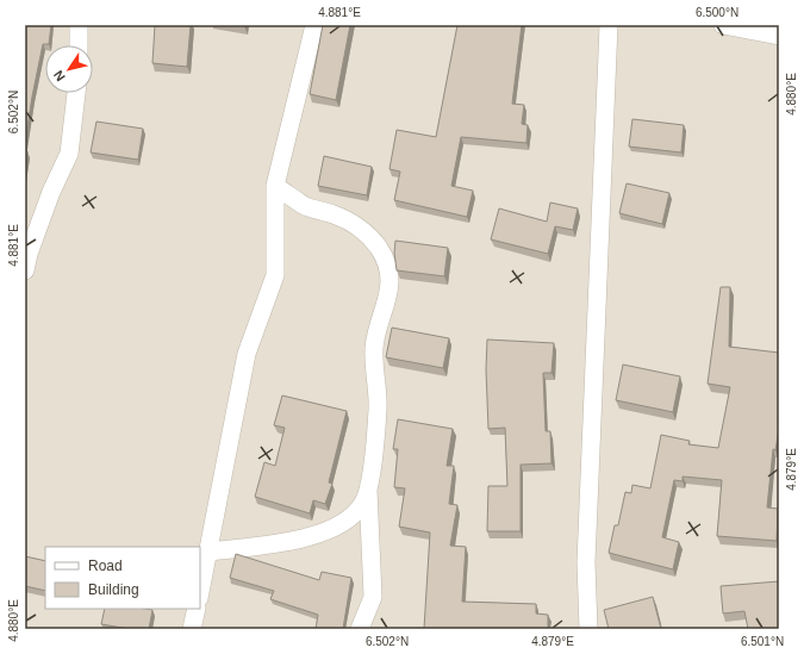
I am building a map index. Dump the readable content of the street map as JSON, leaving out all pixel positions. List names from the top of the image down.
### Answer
{
  "legend": ["Road", "Building"],
  "north": "bottom left",
  "coordinates": [
    "4.881°E",
    "6.500°N",
    "4.880°E",
    "6.502°N",
    "4.879°E",
    "6.501°N"
  ]
}
